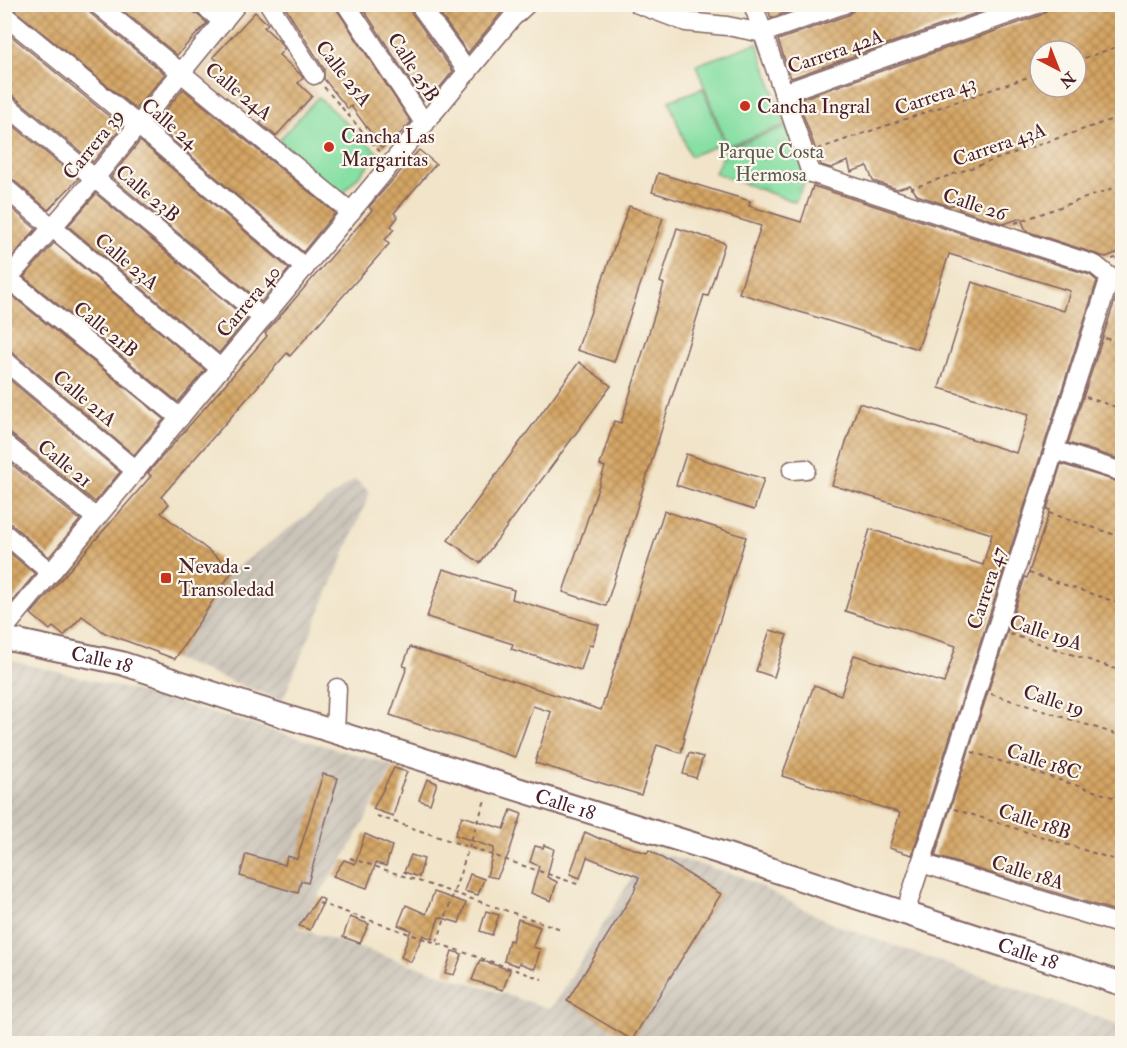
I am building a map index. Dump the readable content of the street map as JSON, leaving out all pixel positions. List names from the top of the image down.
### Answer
{
  "streets": {
    "main road": ["Calle 18"],
    "street": [
      "Carrera 42A",
      "Calle 25B",
      "Calle 25A",
      "Calle 24A",
      "Calle 24",
      "Carrera 39",
      "Calle 23B",
      "Calle 26",
      "Calle 23A",
      "Carrera 40",
      "Calle 21B",
      "Calle 21A",
      "Calle 21",
      "Carrera 47",
      "Calle 18A"
    ],
    "path": [
      "Carrera 43",
      "Carrera 43A",
      "Calle 19A",
      "Calle 19",
      "Calle 18C",
      "Calle 18B"
    ]
  },
  "crossings": [
    ["Calle 25B", "Carrera 40"],
    ["Calle 25A", "Carrera 40"],
    ["Calle 24A", "Carrera 39"],
    ["Calle 24A", "Carrera 40"],
    ["Carrera 43", "Calle 26"],
    ["Calle 24", "Carrera 39"],
    ["Calle 24", "Carrera 40"],
    ["Carrera 39", "Calle 23B"],
    ["Carrera 39", "Calle 23A"],
    ["Carrera 39", "Calle 21B"],
    ["Carrera 43A", "Calle 26"],
    ["Calle 23B", "Carrera 40"],
    ["Calle 26", "Carrera 47"],
    ["Calle 23A", "Carrera 40"],
    ["Carrera 40", "Calle 21B"],
    ["Carrera 40", "Calle 21A"],
    ["Carrera 40", "Calle 21"],
    ["Carrera 40", "Calle 18"],
    ["Carrera 47", "Calle 19A"],
    ["Carrera 47", "Calle 18"],
    ["Carrera 47", "Calle 19"],
    ["Carrera 47", "Calle 18C"],
    ["Carrera 47", "Calle 18B"],
    ["Carrera 47", "Calle 18A"]
  ],
  "parks": ["Parque Costa Hermosa"],
  "places": {
    "other": ["Cancha Ingral", "Cancha Las Margaritas"],
    "transit": ["Nevada - Transoledad"]
  },
  "north": "bottom right"
}
